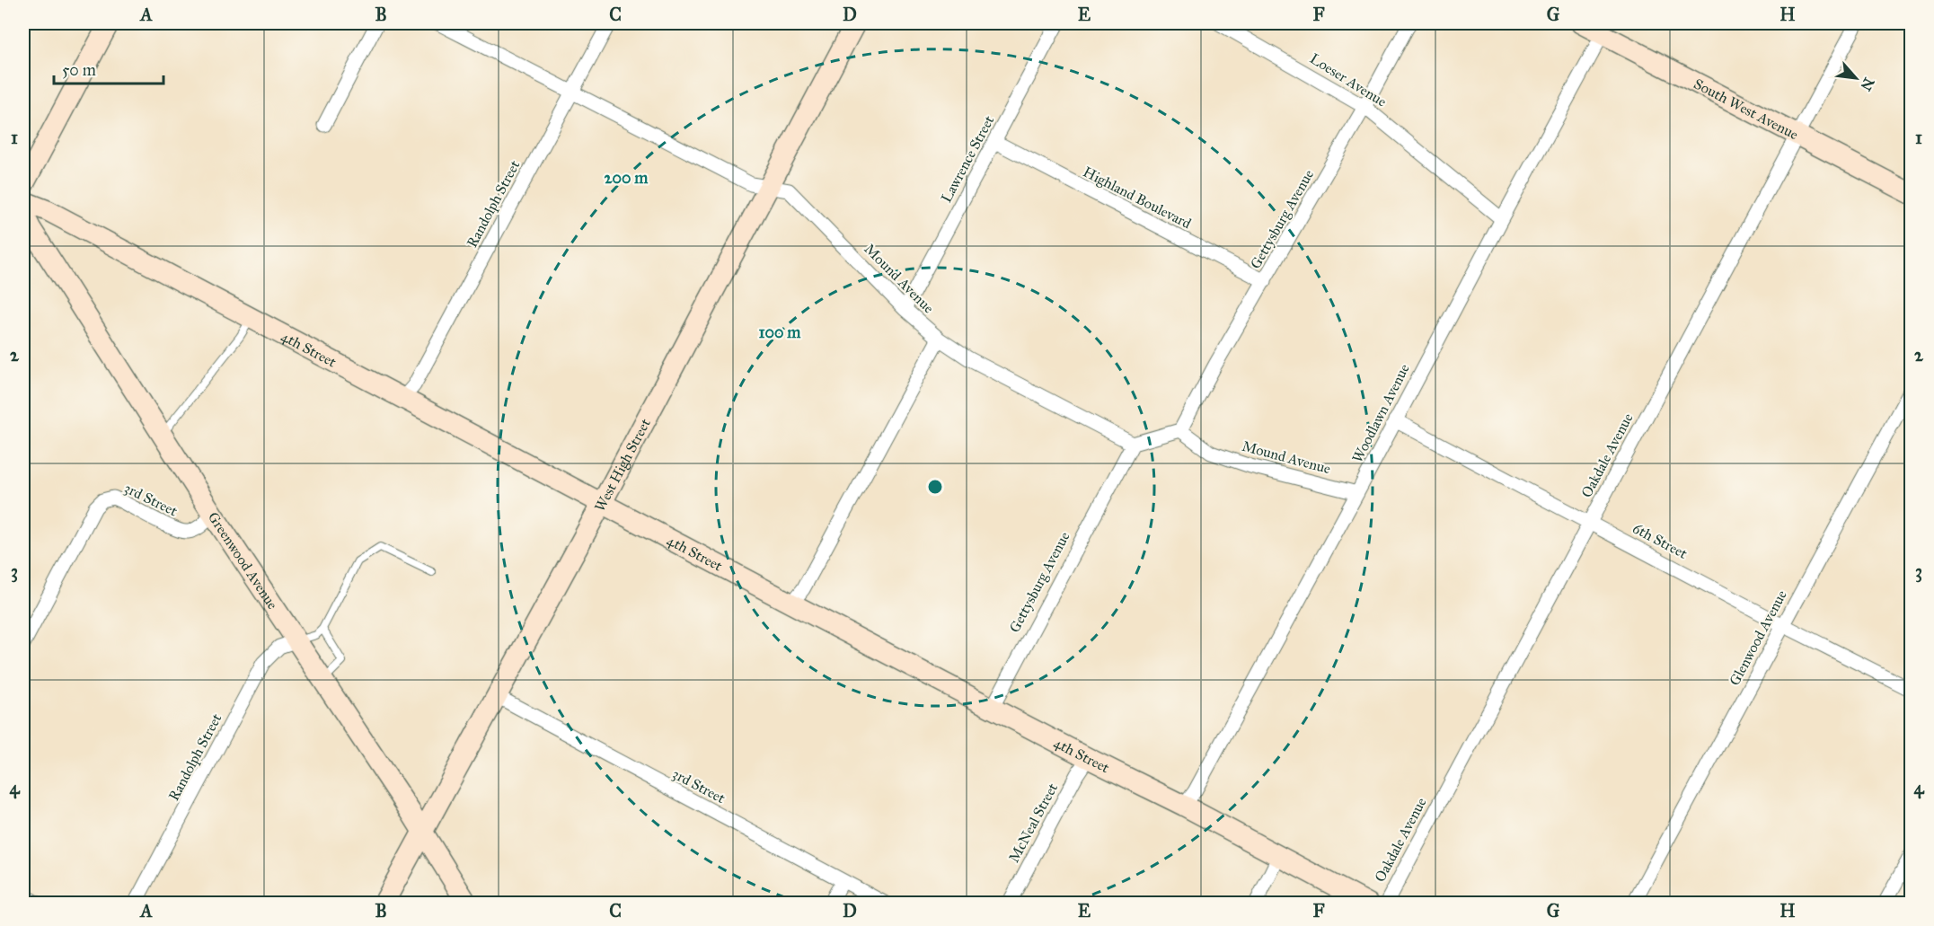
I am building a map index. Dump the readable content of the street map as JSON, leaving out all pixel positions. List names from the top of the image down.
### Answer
{
  "streets": {
    "street": [
      "Loeser Avenue",
      "South West Avenue",
      "Lawrence Street",
      "Highland Boulevard",
      "Randolph Street",
      "Gettysburg Avenue",
      "Mound Avenue",
      "4th Street",
      "Woodlawn Avenue",
      "Oakdale Avenue",
      "West High Street",
      "3rd Street",
      "6th Street",
      "Greenwood Avenue",
      "Glenwood Avenue",
      "McNeal Street"
    ]
  },
  "crossings": [
    ["Loeser Avenue", "Gettysburg Avenue"],
    ["Loeser Avenue", "Woodlawn Avenue"],
    ["South West Avenue", "Woodlawn Avenue"],
    ["South West Avenue", "Oakdale Avenue"],
    ["Lawrence Street", "Highland Boulevard"],
    ["Lawrence Street", "Mound Avenue"],
    ["Highland Boulevard", "Gettysburg Avenue"],
    ["Randolph Street", "Mound Avenue"],
    ["Randolph Street", "4th Street"],
    ["Randolph Street", "Greenwood Avenue"],
    ["Gettysburg Avenue", "Mound Avenue"],
    ["Gettysburg Avenue", "4th Street"],
    ["Mound Avenue", "Woodlawn Avenue"],
    ["Mound Avenue", "West High Street"],
    ["4th Street", "Woodlawn Avenue"],
    ["4th Street", "West High Street"],
    ["4th Street", "McNeal Street"],
    ["Woodlawn Avenue", "6th Street"],
    ["Oakdale Avenue", "6th Street"],
    ["West High Street", "3rd Street"],
    ["West High Street", "Greenwood Avenue"],
    ["3rd Street", "Greenwood Avenue"],
    ["6th Street", "Glenwood Avenue"]
  ],
  "scale_bar": "50 m",
  "north": "bottom right",
  "grid": {
    "columns": [
      "A",
      "B",
      "C",
      "D",
      "E",
      "F",
      "G",
      "H"
    ],
    "rows": [
      "1",
      "2",
      "3",
      "4"
    ]
  },
  "rings": ["200 m", "100 m"]
}
